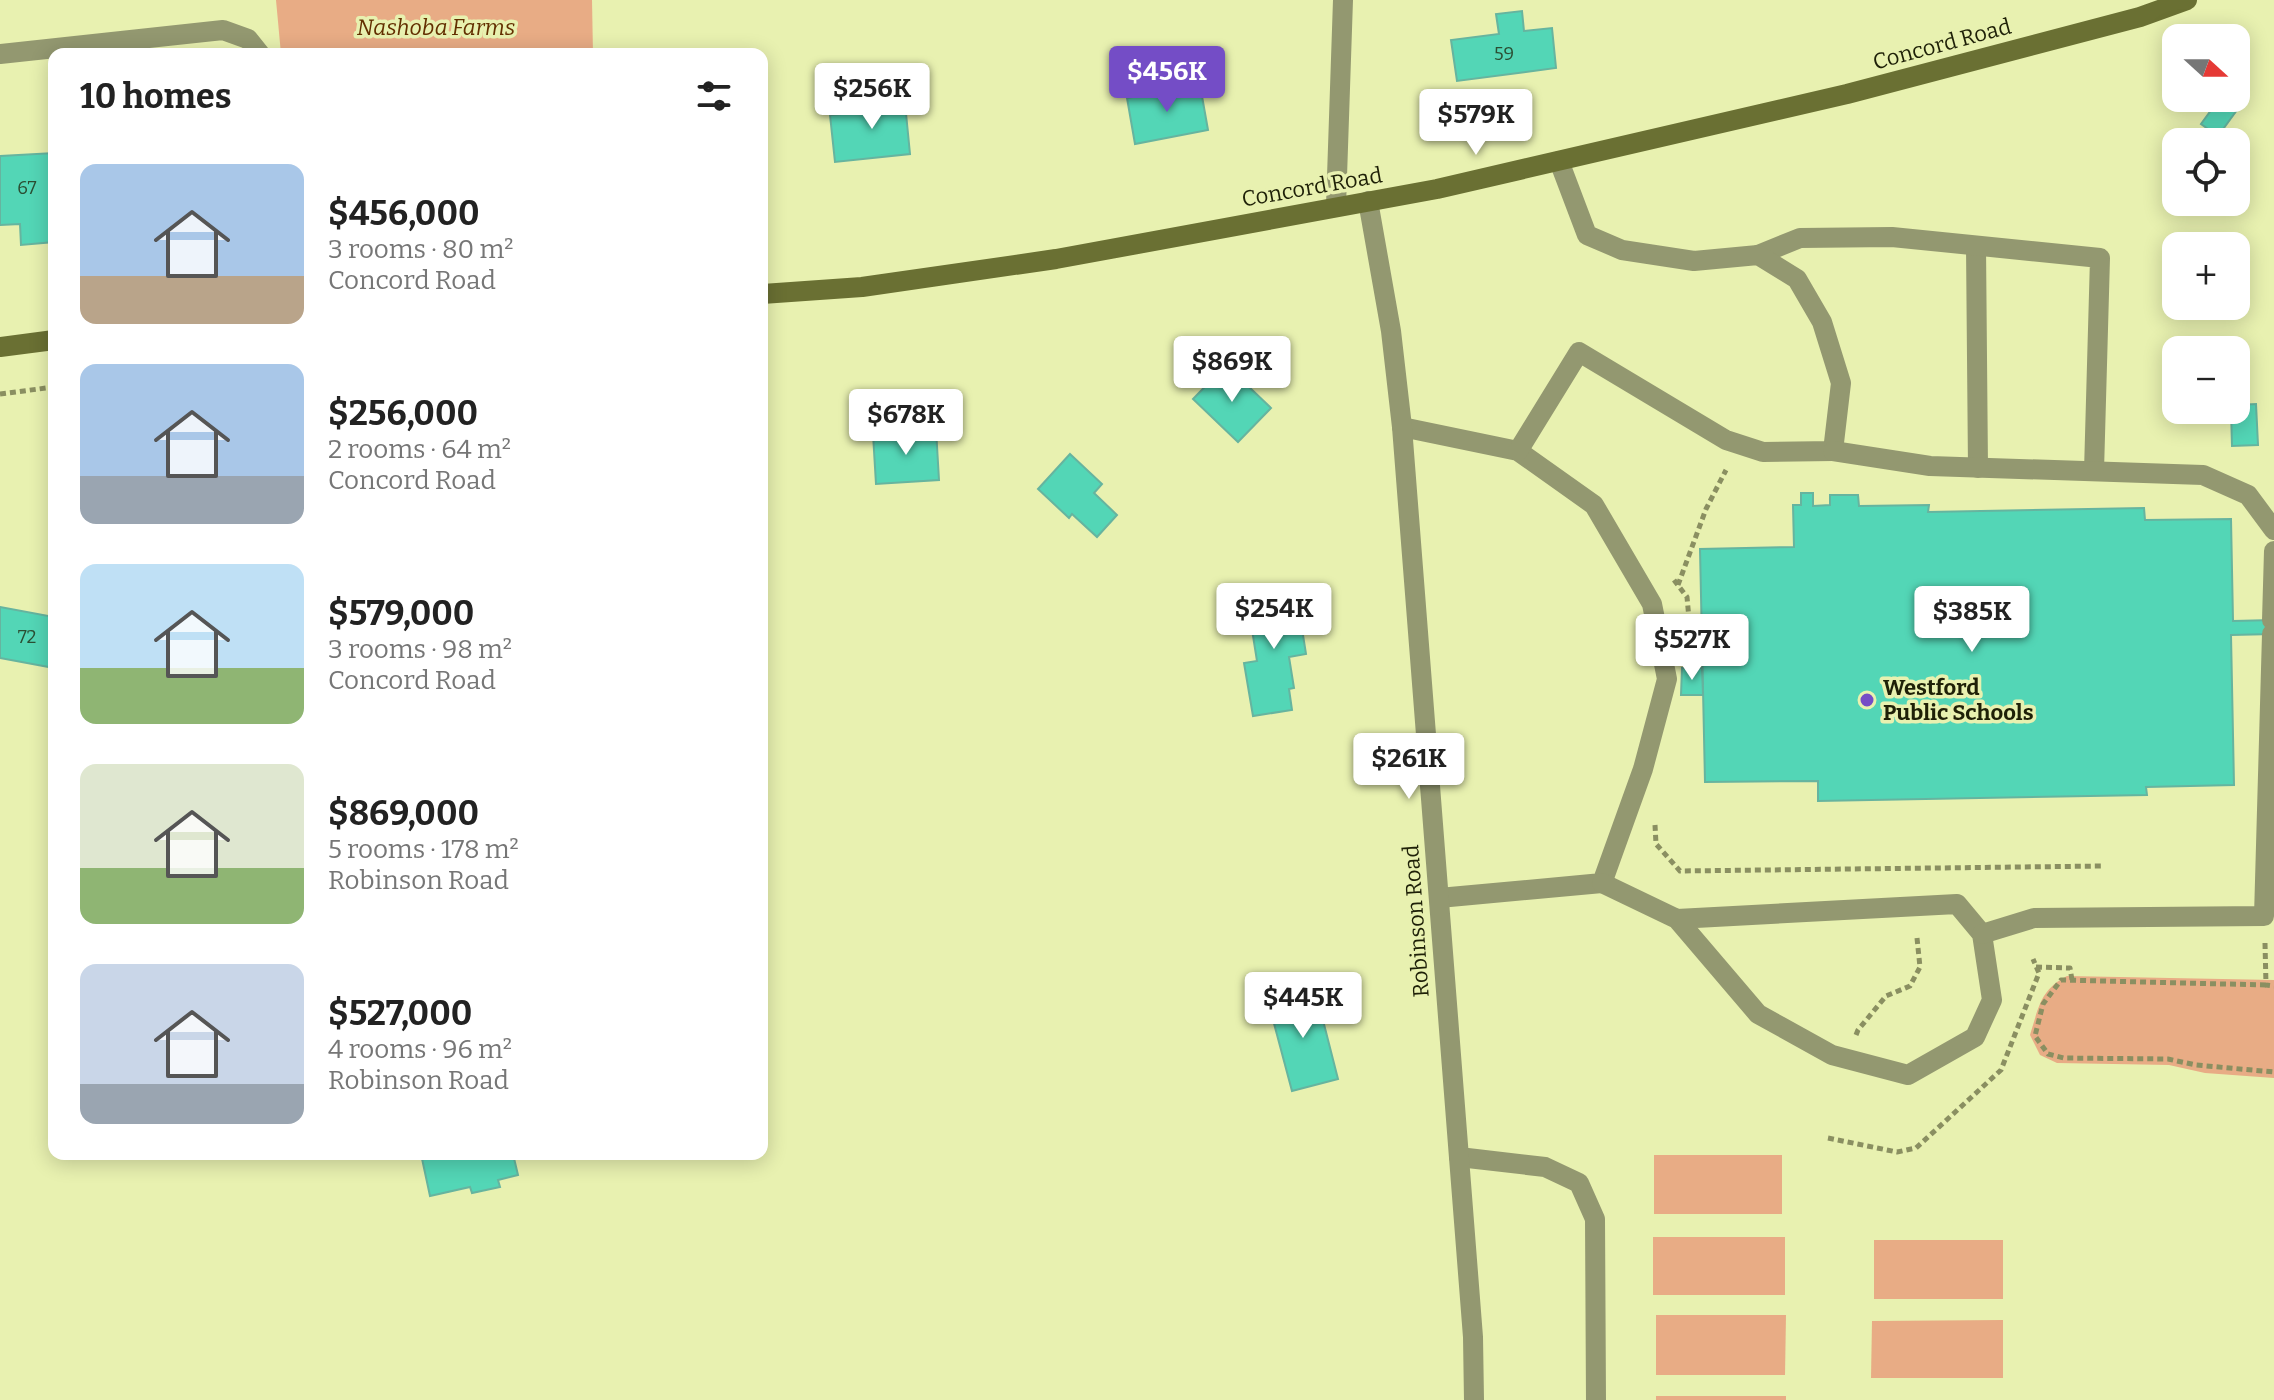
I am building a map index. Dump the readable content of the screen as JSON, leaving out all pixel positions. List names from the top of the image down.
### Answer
{
  "streets": {
    "main road": ["Concord Road"],
    "street": ["Robinson Road"]
  },
  "crossings": [
    ["Concord Road", "Robinson Road"]
  ],
  "parks": ["Nashoba Farms"],
  "places": ["Westford Public Schools"],
  "house_numbers": ["59", "67", "72"],
  "north": "right",
  "page": {
    "map_buttons": ["+", "−"],
    "price": [
      "$456K",
      "$256K",
      "$579K",
      "$869K",
      "$678K",
      "$254K",
      "$385K",
      "$527K",
      "$261K",
      "$445K"
    ],
    "heading": "10 homes",
    "list": [
      {
        "name": "$456,000",
        "note": "3 rooms · 80 m² · Concord Road"
      },
      {
        "name": "$256,000",
        "note": "2 rooms · 64 m² · Concord Road"
      },
      {
        "name": "$579,000",
        "note": "3 rooms · 98 m² · Concord Road"
      },
      {
        "name": "$869,000",
        "note": "5 rooms · 178 m² · Robinson Road"
      },
      {
        "name": "$527,000",
        "note": "4 rooms · 96 m² · Robinson Road"
      }
    ]
  }
}
